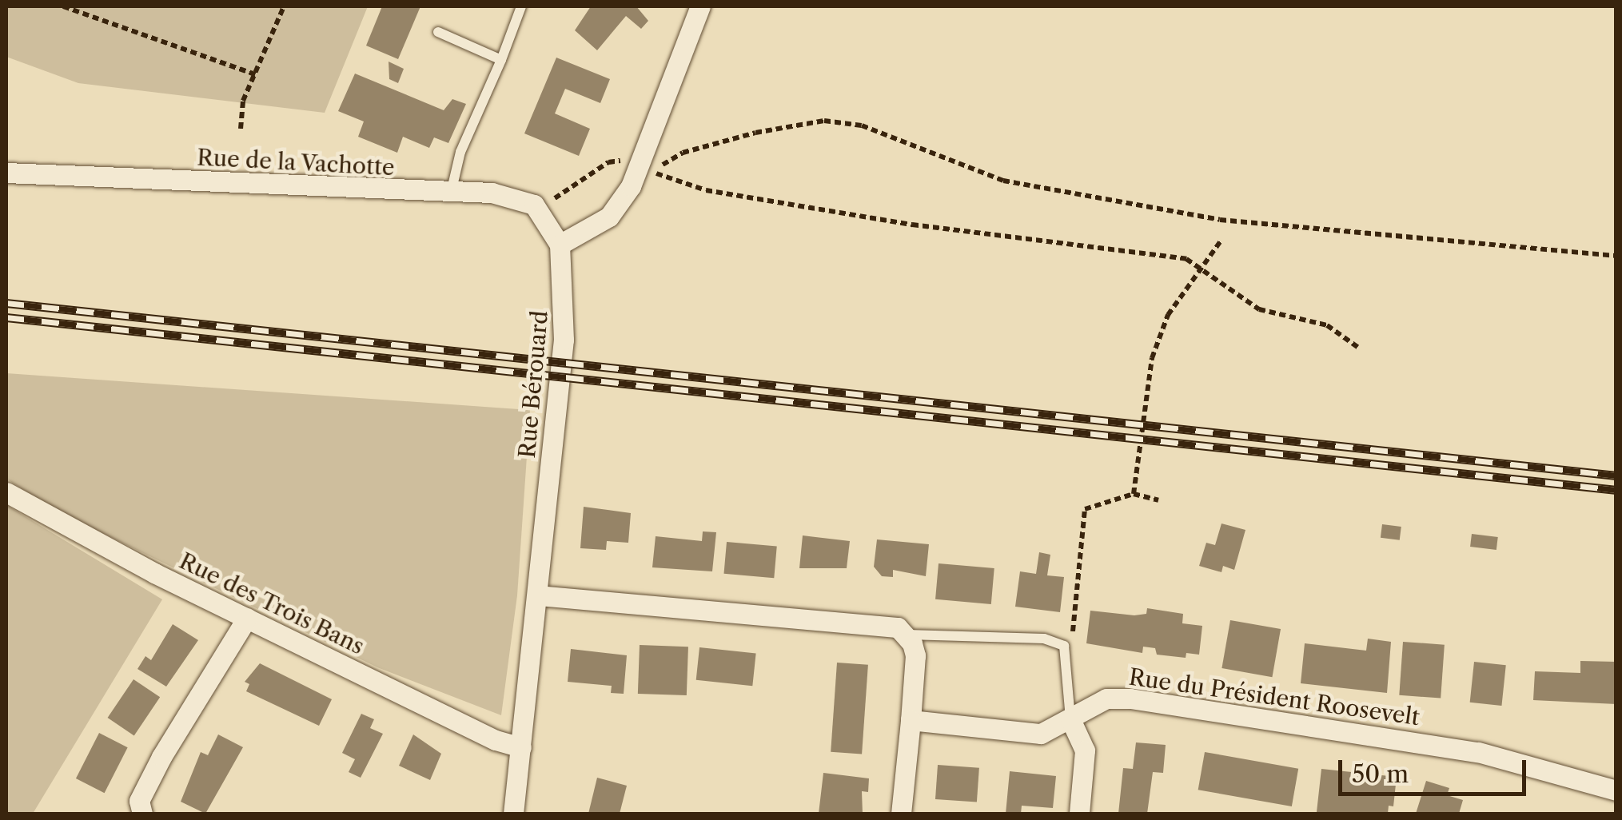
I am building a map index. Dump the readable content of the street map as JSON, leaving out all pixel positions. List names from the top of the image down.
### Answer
{
  "streets": {
    "street": [
      "Rue de la Vachotte",
      "Rue Bérouard",
      "Rue des Trois Bans",
      "Rue du Président Roosevelt"
    ]
  },
  "crossings": [
    ["Rue Bérouard", "Rue des Trois Bans"]
  ],
  "scale_bar": "50 m"
}
